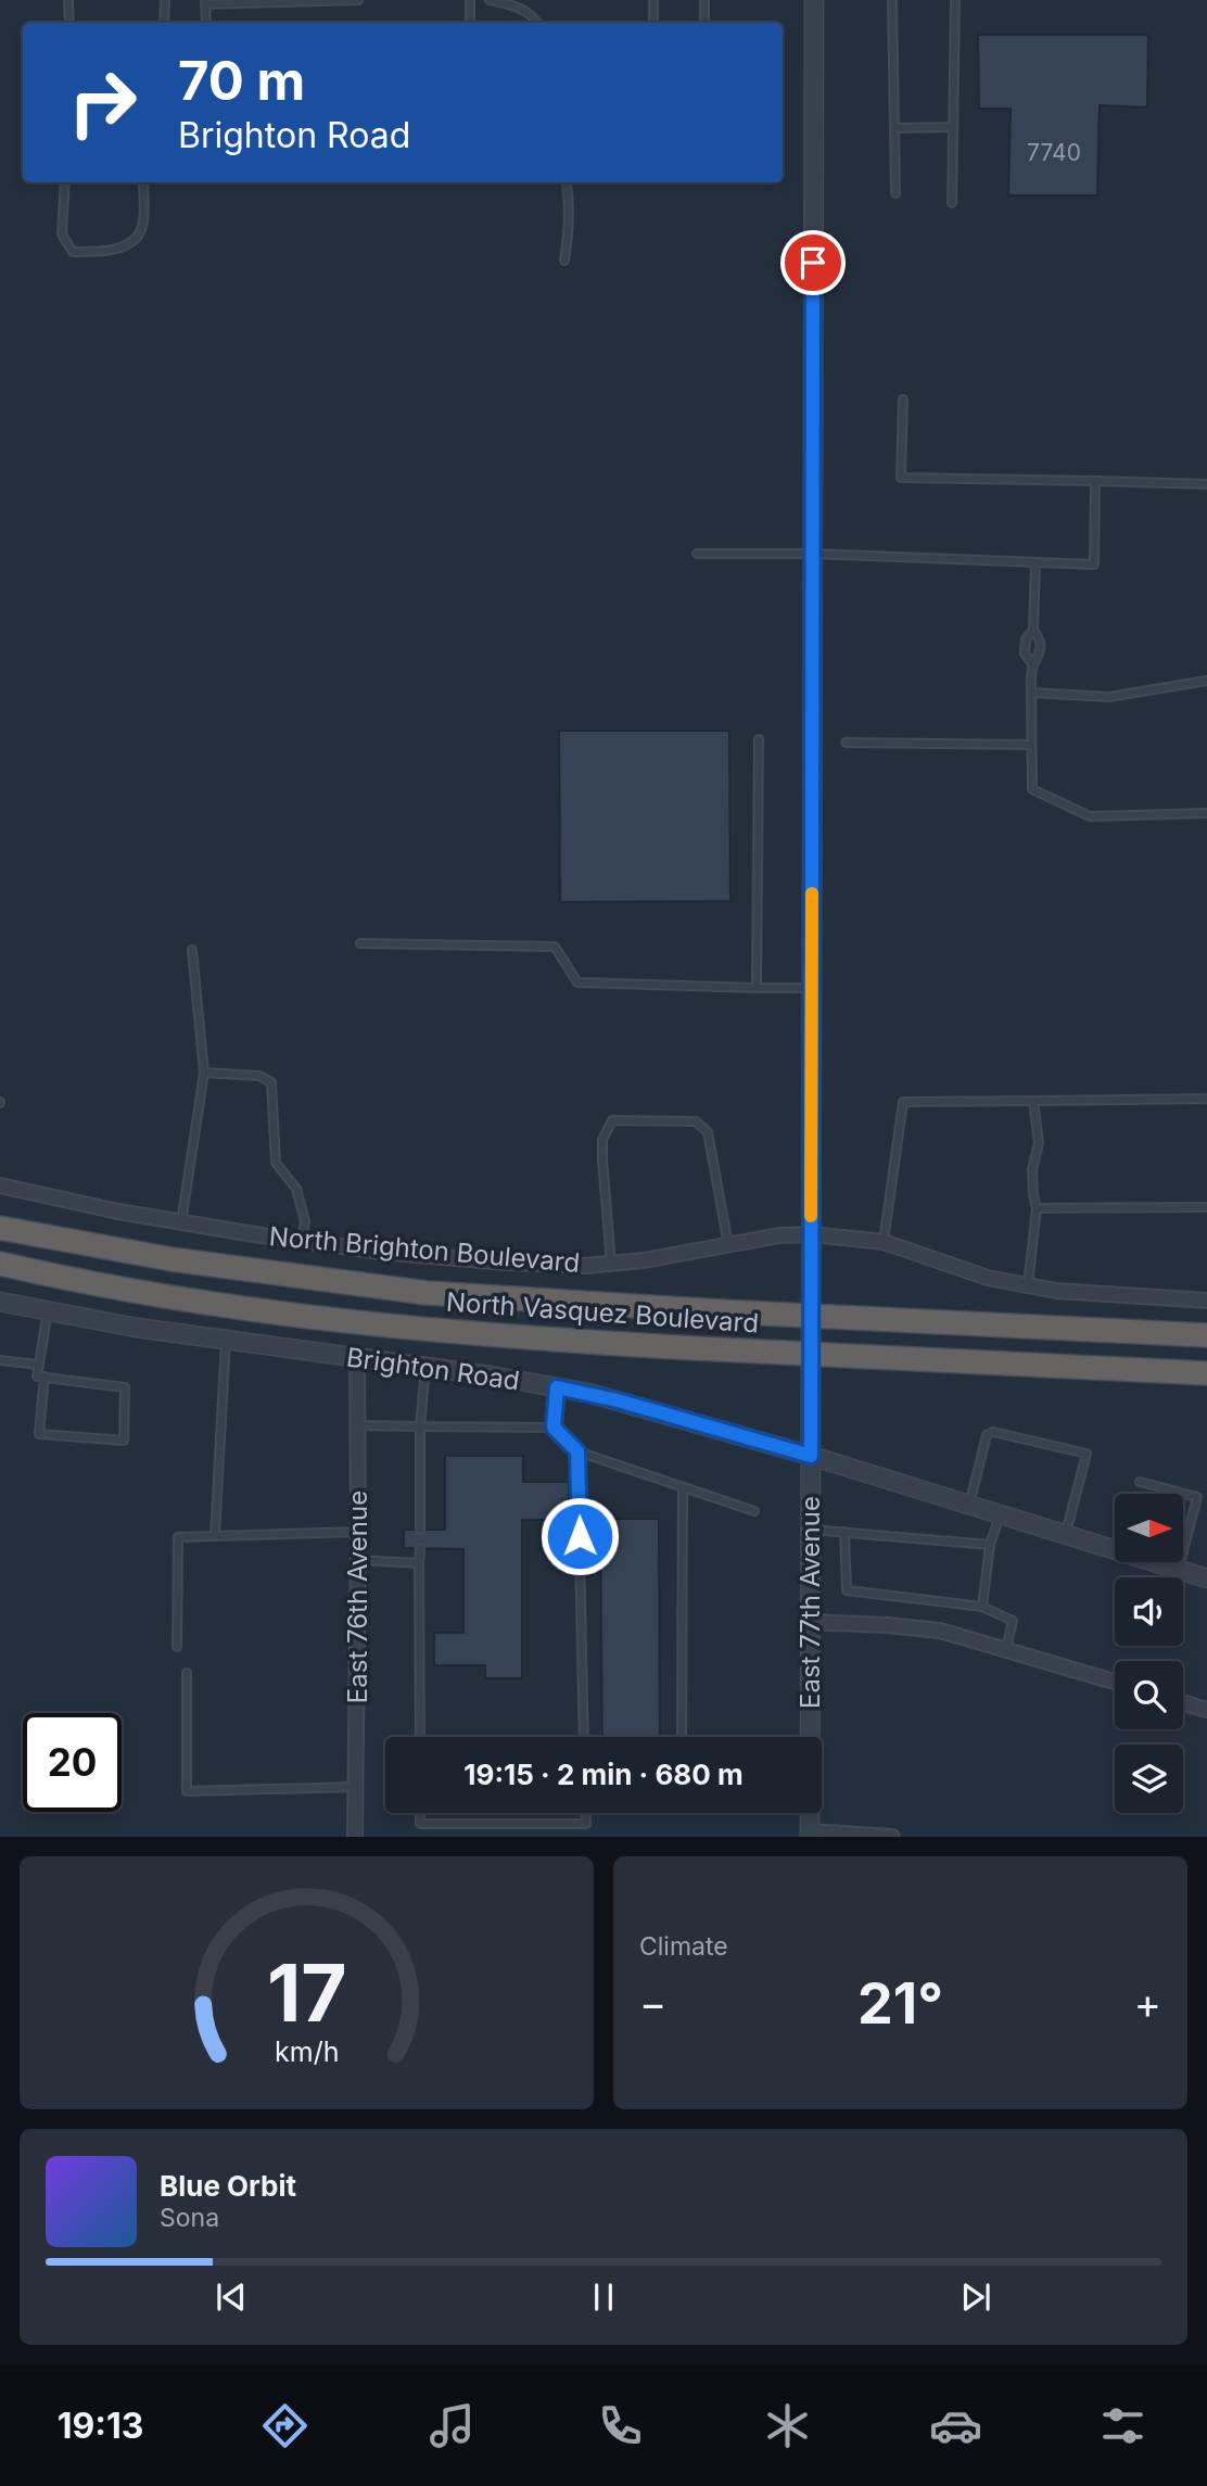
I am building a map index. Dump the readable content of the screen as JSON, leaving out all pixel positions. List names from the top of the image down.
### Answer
{
  "streets": {
    "highway": ["North Vasquez Boulevard"],
    "street": [
      "North Brighton Boulevard",
      "Brighton Road",
      "East 76th Avenue",
      "East 77th Avenue"
    ]
  },
  "crossings": [
    ["North Brighton Boulevard", "East 77th Avenue"],
    ["North Vasquez Boulevard", "East 77th Avenue"],
    ["Brighton Road", "East 76th Avenue"],
    ["Brighton Road", "East 77th Avenue"]
  ],
  "house_numbers": ["7740"],
  "north": "right",
  "page": {
    "turn": ["70 m", "Brighton Road"],
    "limit": "20",
    "trip": "19:15 · 2 min · 680 m",
    "tile": "Climate",
    "heat": ["−", "21°", "+"],
    "song": ["Blue Orbit", "Sona"],
    "tabs": "19:13",
    "gauge": ["17", "km/h"]
  }
}
